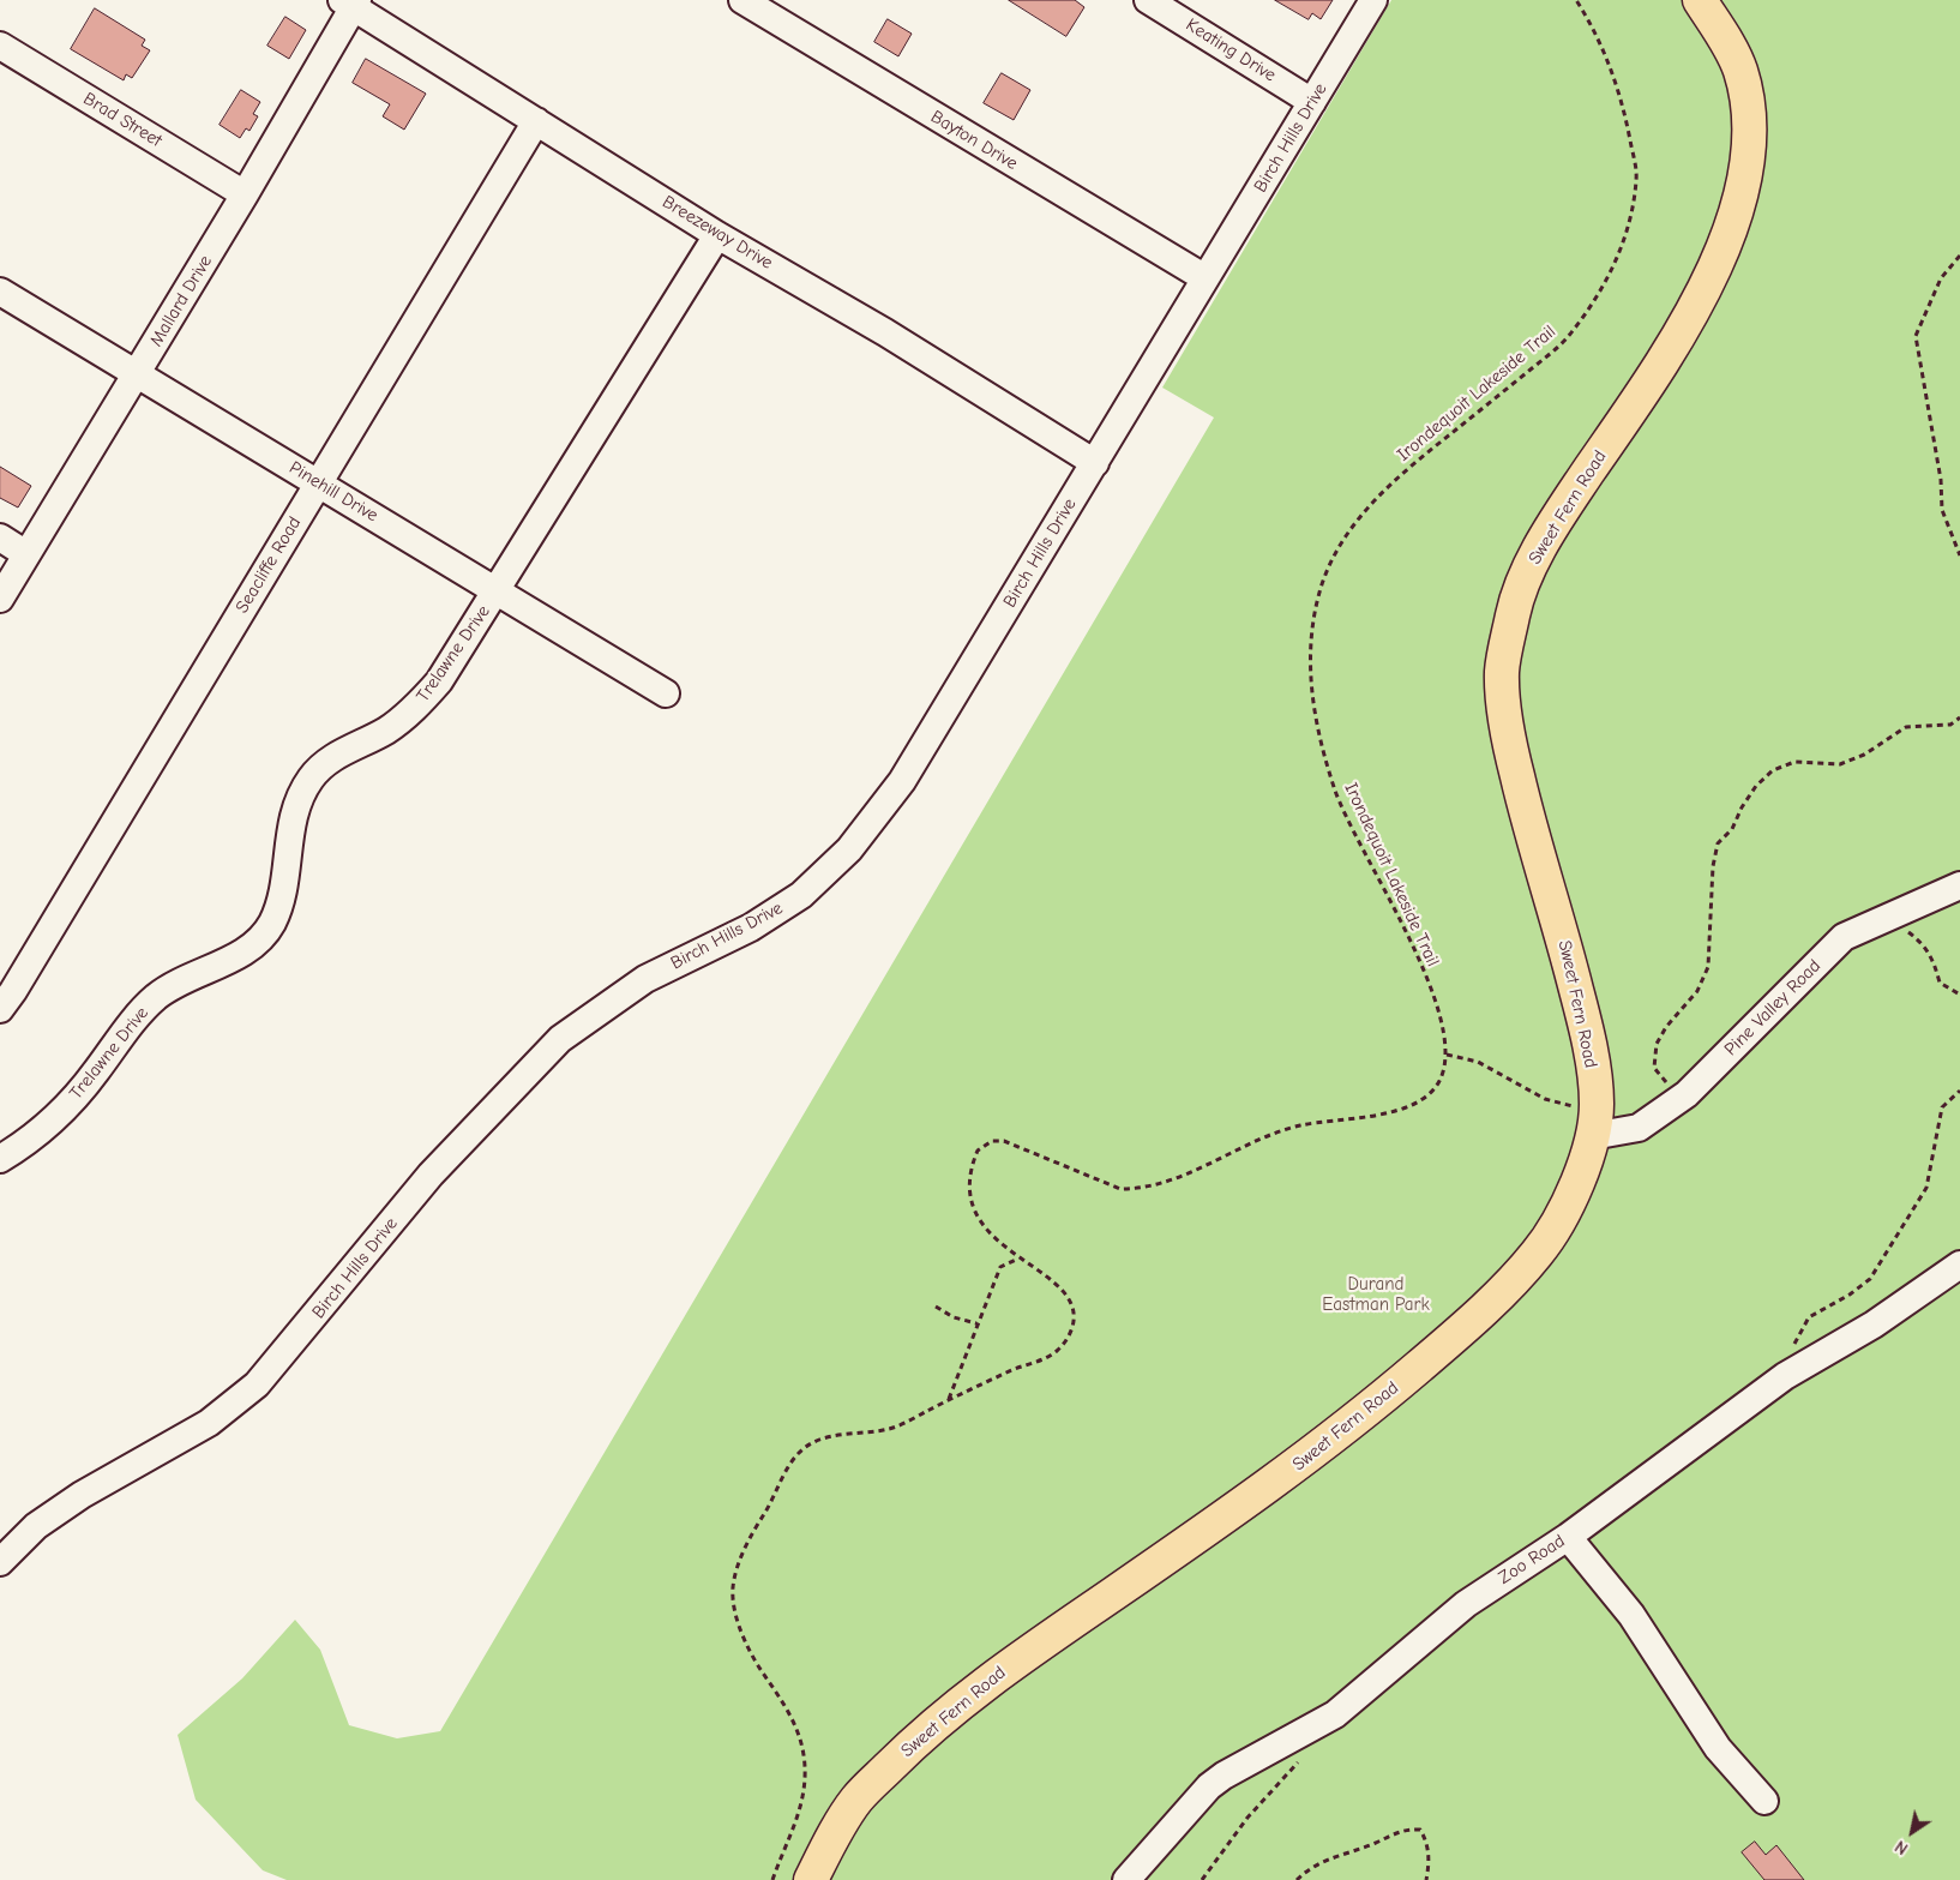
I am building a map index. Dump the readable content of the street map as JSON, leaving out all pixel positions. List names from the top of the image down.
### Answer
{
  "streets": {
    "main road": ["Sweet Fern Road"],
    "street": [
      "Keating Drive",
      "Brad Street",
      "Birch Hills Drive",
      "Bayton Drive",
      "Breezeway Drive",
      "Mallard Drive",
      "Pinehill Drive",
      "Seacliffe Road",
      "Trelawne Drive",
      "Pine Valley Road",
      "Zoo Road"
    ],
    "path": ["Irondequoit Lakeside Trail"]
  },
  "crossings": [
    ["Keating Drive", "Birch Hills Drive"],
    ["Brad Street", "Mallard Drive"],
    ["Birch Hills Drive", "Bayton Drive"],
    ["Birch Hills Drive", "Breezeway Drive"],
    ["Breezeway Drive", "Mallard Drive"],
    ["Breezeway Drive", "Seacliffe Road"],
    ["Breezeway Drive", "Trelawne Drive"],
    ["Mallard Drive", "Pinehill Drive"],
    ["Pinehill Drive", "Seacliffe Road"],
    ["Pinehill Drive", "Trelawne Drive"],
    ["Sweet Fern Road", "Pine Valley Road"]
  ],
  "parks": ["Durand Eastman Park"],
  "north": "bottom left"
}
